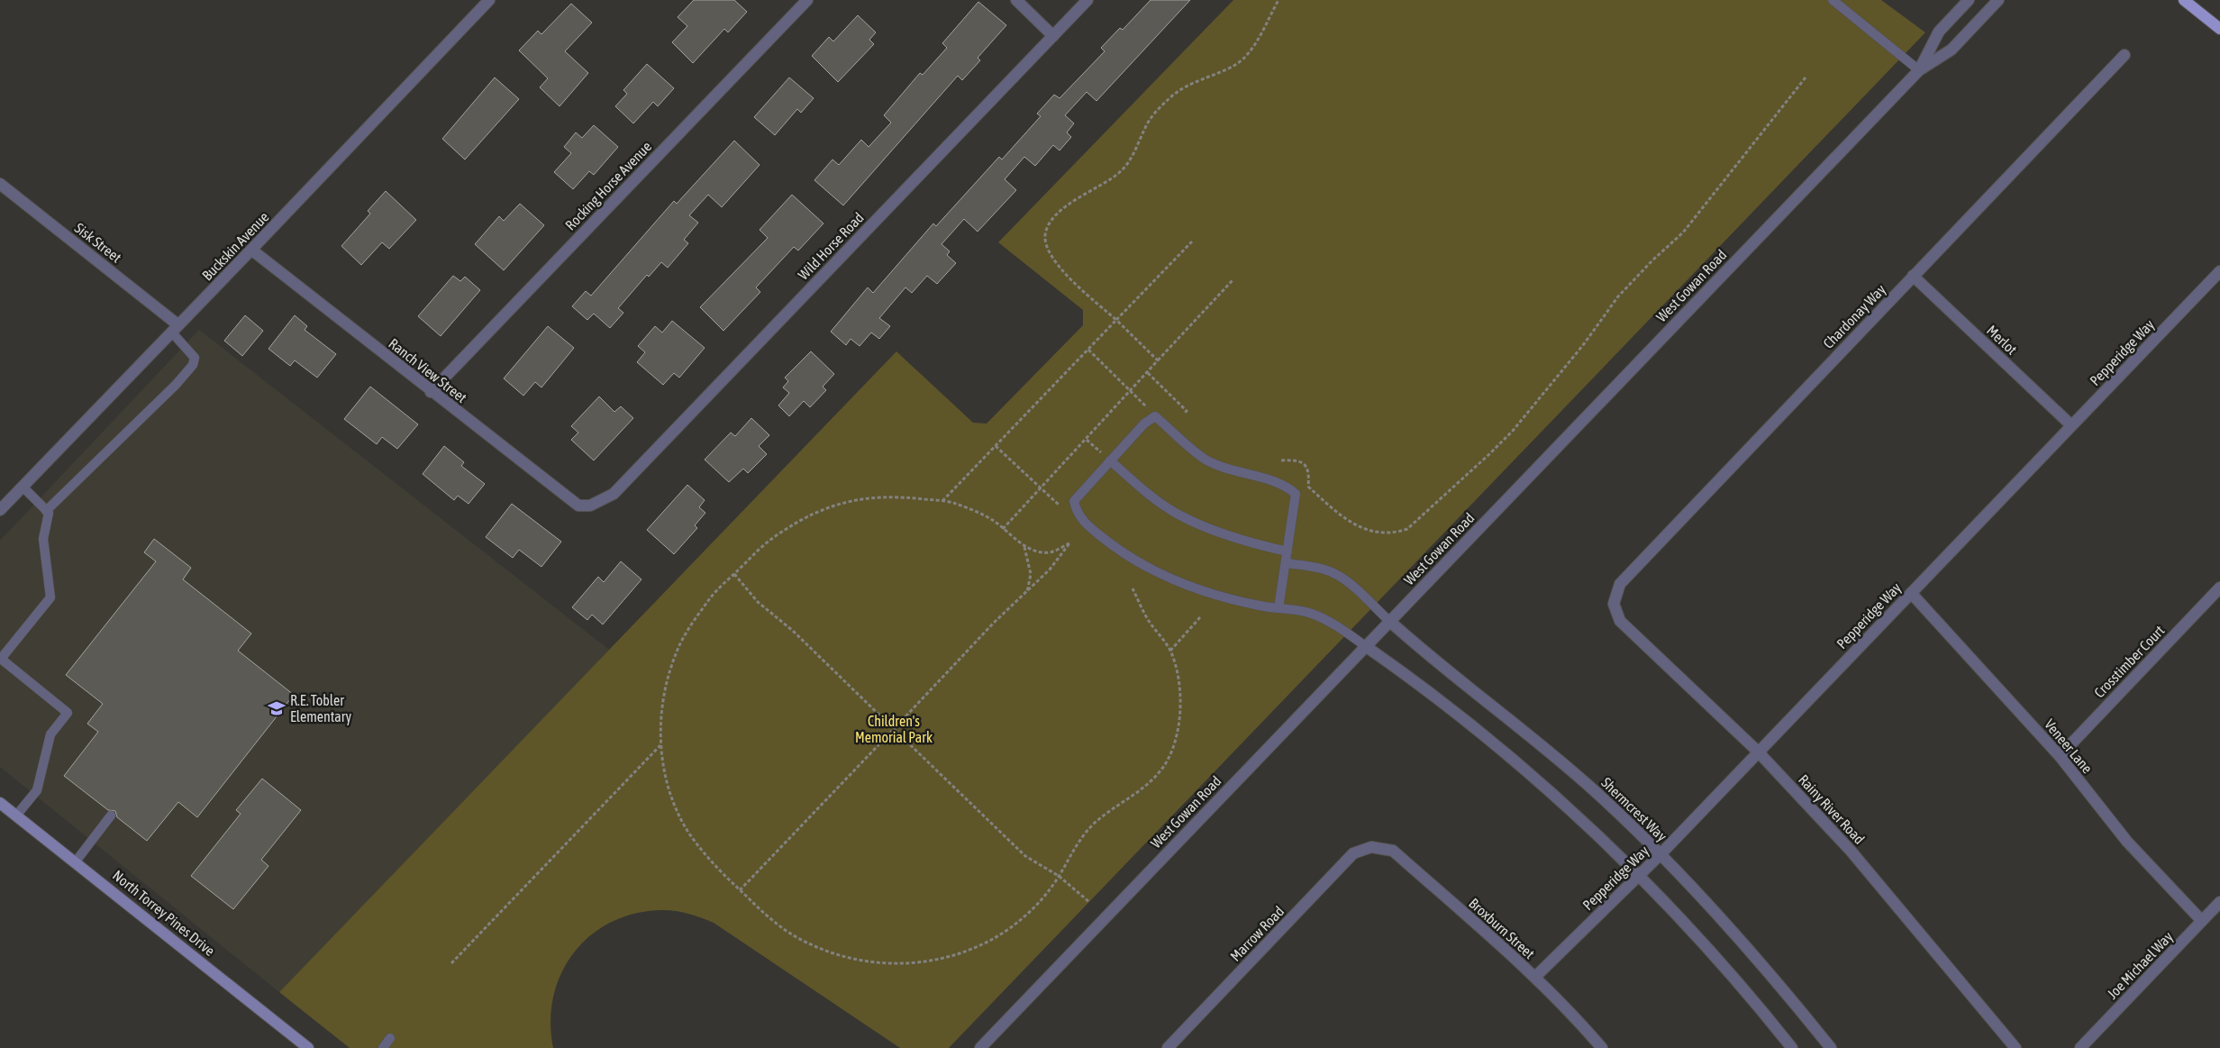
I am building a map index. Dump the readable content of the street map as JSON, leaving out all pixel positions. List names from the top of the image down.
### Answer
{
  "streets": {
    "main road": ["North Torrey Pines Drive"],
    "street": [
      "Rocking Horse Avenue",
      "Sisk Street",
      "Buckskin Avenue",
      "Wild Horse Road",
      "West Gowan Road",
      "Chardonay Way",
      "Merlot",
      "Pepperidge Way",
      "Ranch View Street",
      "Crosstimber Court",
      "Veneer Lane",
      "Shermcrest Way",
      "Rainy River Road",
      "Broxburn Street",
      "Marrow Road",
      "Joe Michael Way"
    ]
  },
  "crossings": [
    ["Rocking Horse Avenue", "Ranch View Street"],
    ["Sisk Street", "Buckskin Avenue"],
    ["Buckskin Avenue", "Ranch View Street"],
    ["Wild Horse Road", "Ranch View Street"],
    ["West Gowan Road", "Shermcrest Way"],
    ["Chardonay Way", "Merlot"],
    ["Chardonay Way", "Rainy River Road"],
    ["Merlot", "Pepperidge Way"],
    ["Pepperidge Way", "Veneer Lane"],
    ["Pepperidge Way", "Shermcrest Way"],
    ["Pepperidge Way", "Rainy River Road"],
    ["Pepperidge Way", "Broxburn Street"],
    ["Crosstimber Court", "Veneer Lane"],
    ["Veneer Lane", "Joe Michael Way"],
    ["Broxburn Street", "Marrow Road"]
  ],
  "parks": ["Children's Memorial Park"],
  "places": {
    "school or university": ["R.E. Tobler Elementary"]
  }
}
